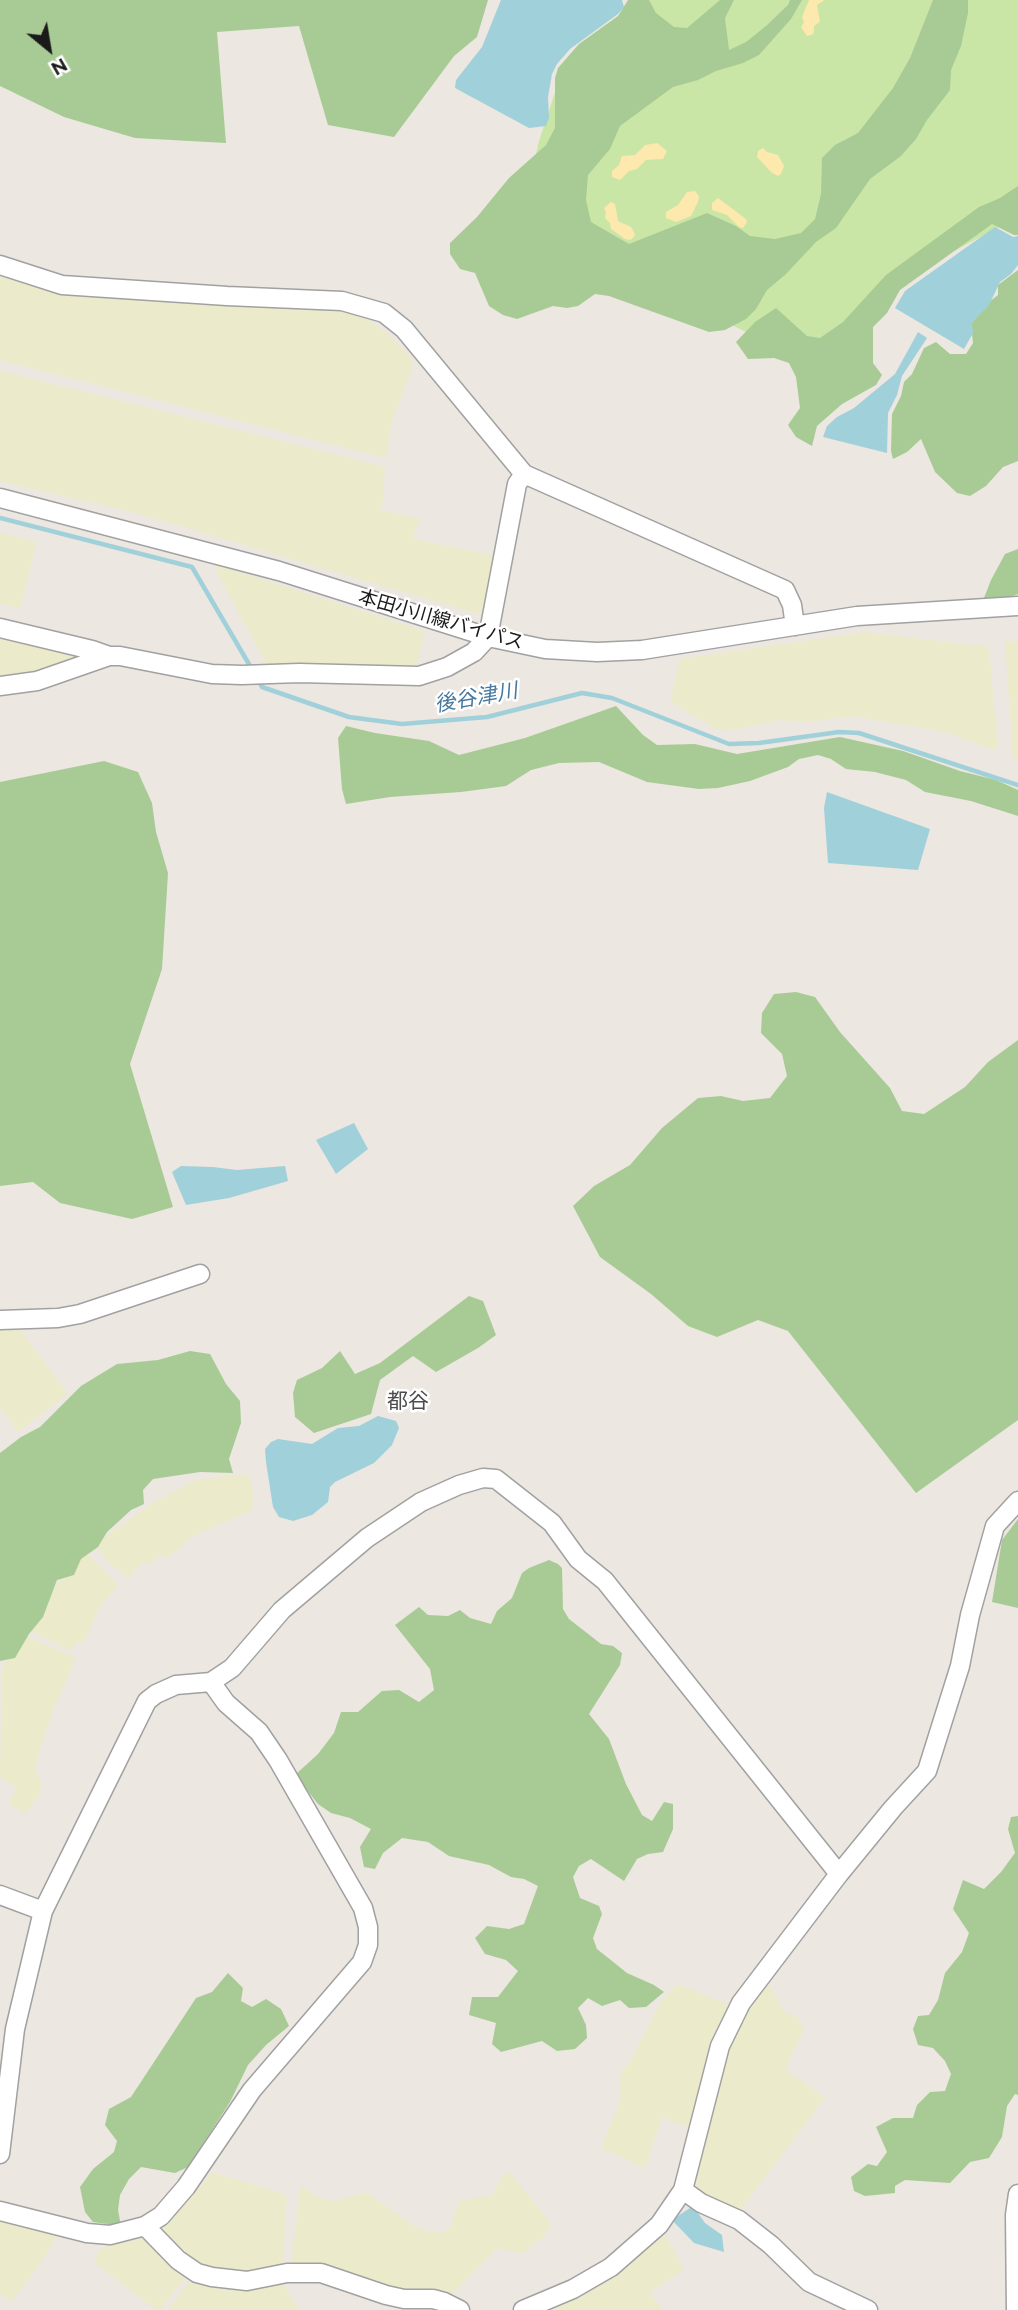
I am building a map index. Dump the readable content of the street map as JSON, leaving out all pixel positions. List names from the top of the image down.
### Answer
{
  "streets": {
    "street": ["本田小川線バイパス"]
  },
  "districts": ["都谷"],
  "water": ["後谷津川"],
  "north": "bottom right"
}
